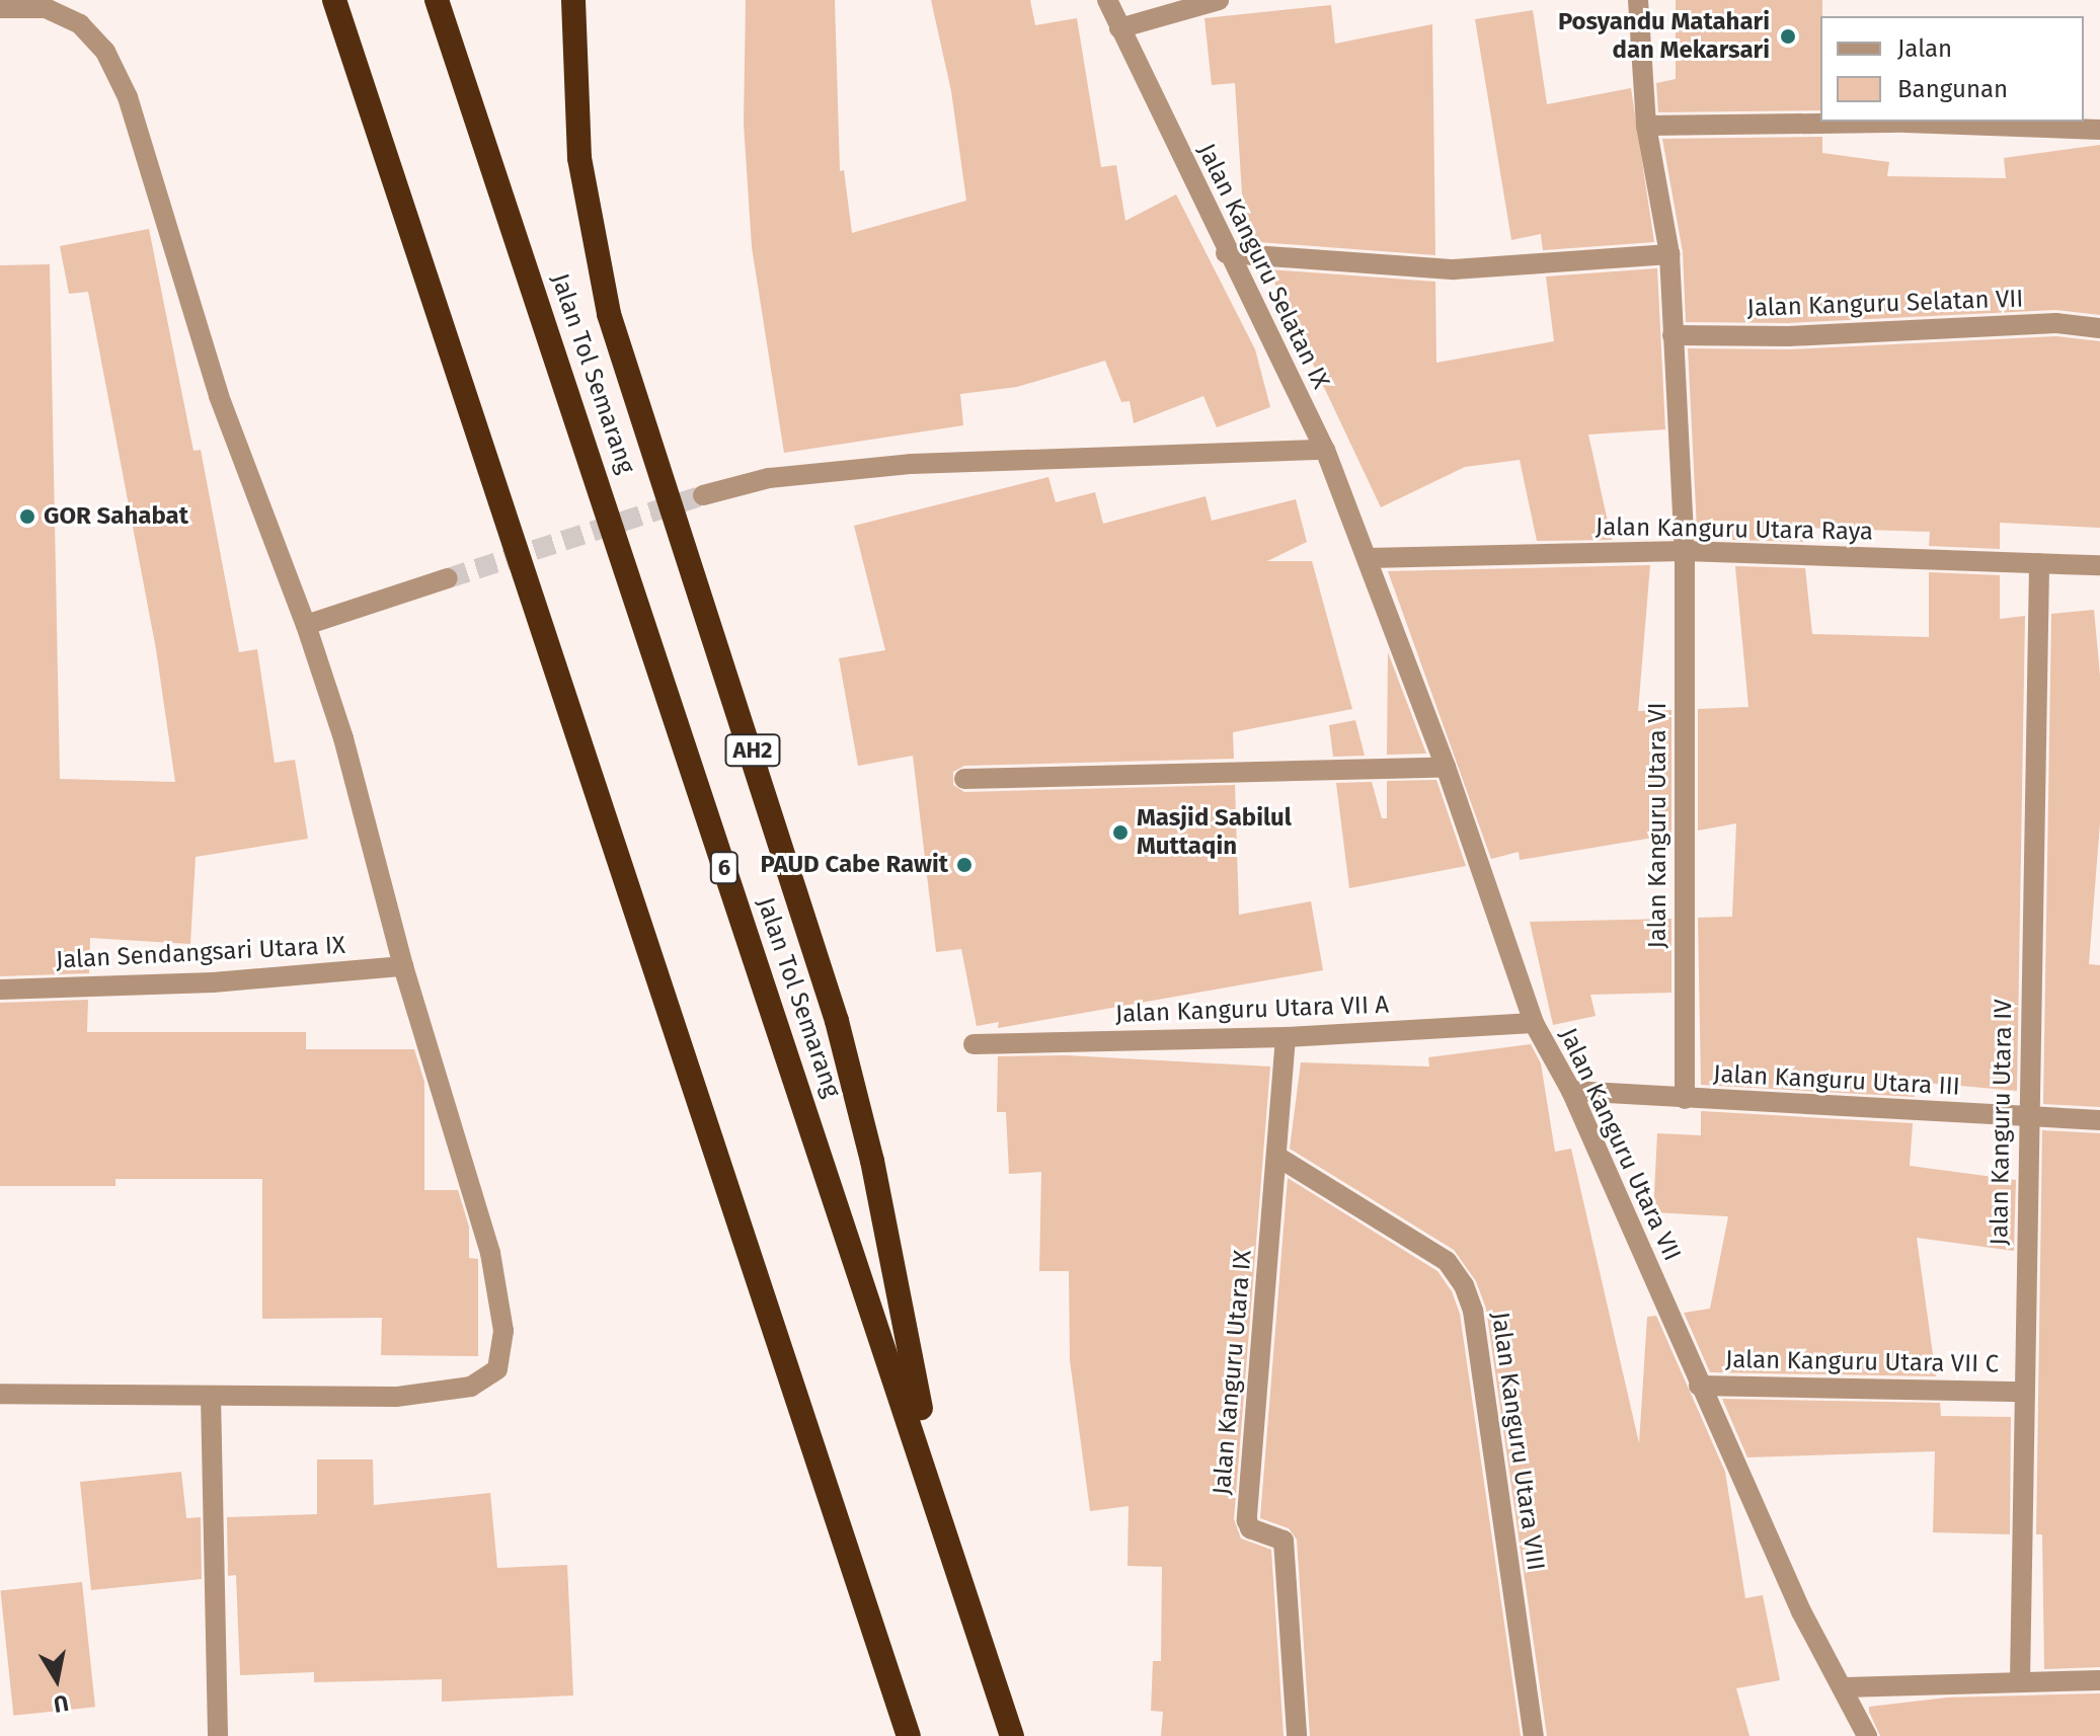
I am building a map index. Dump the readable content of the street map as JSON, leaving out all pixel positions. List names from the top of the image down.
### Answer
{
  "streets": {
    "highway": ["Jalan Tol Semarang", "AH2", "6"],
    "street": [
      "Jalan Kanguru Selatan IX",
      "Jalan Kanguru Selatan VII",
      "Jalan Kanguru Utara Raya",
      "Jalan Kanguru Utara VI",
      "Jalan Sendangsari Utara IX",
      "Jalan Kanguru Utara VII A",
      "Jalan Kanguru Utara III",
      "Jalan Kanguru Utara IV",
      "Jalan Kanguru Utara VII",
      "Jalan Kanguru Utara VII C",
      "Jalan Kanguru Utara IX",
      "Jalan Kanguru Utara VIII"
    ]
  },
  "crossings": [
    ["Jalan Kanguru Selatan IX", "Jalan Kanguru Utara Raya"],
    ["Jalan Kanguru Selatan IX", "Jalan Kanguru Utara VII"],
    ["Jalan Kanguru Selatan VII", "Jalan Kanguru Utara VI"],
    ["Jalan Tol Semarang", "AH2"],
    ["Jalan Kanguru Utara Raya", "Jalan Kanguru Utara VI"],
    ["Jalan Kanguru Utara Raya", "Jalan Kanguru Utara IV"],
    ["Jalan Kanguru Utara Raya", "Jalan Kanguru Utara VII"],
    ["Jalan Kanguru Utara VI", "Jalan Kanguru Utara III"],
    ["Jalan Kanguru Utara VII A", "Jalan Kanguru Utara VII"],
    ["Jalan Kanguru Utara VII A", "Jalan Kanguru Utara IX"],
    ["Jalan Kanguru Utara III", "Jalan Kanguru Utara IV"],
    ["Jalan Kanguru Utara III", "Jalan Kanguru Utara VII"],
    ["Jalan Kanguru Utara IV", "Jalan Kanguru Utara VII C"],
    ["Jalan Kanguru Utara VII", "Jalan Kanguru Utara VII C"],
    ["Jalan Kanguru Utara IX", "Jalan Kanguru Utara VIII"]
  ],
  "places": [
    "Posyandu Matahari dan Mekarsari",
    "GOR Sahabat",
    "Masjid Sabilul Muttaqin",
    "PAUD Cabe Rawit"
  ],
  "legend": ["Jalan", "Bangunan"],
  "north": "bottom"
}
